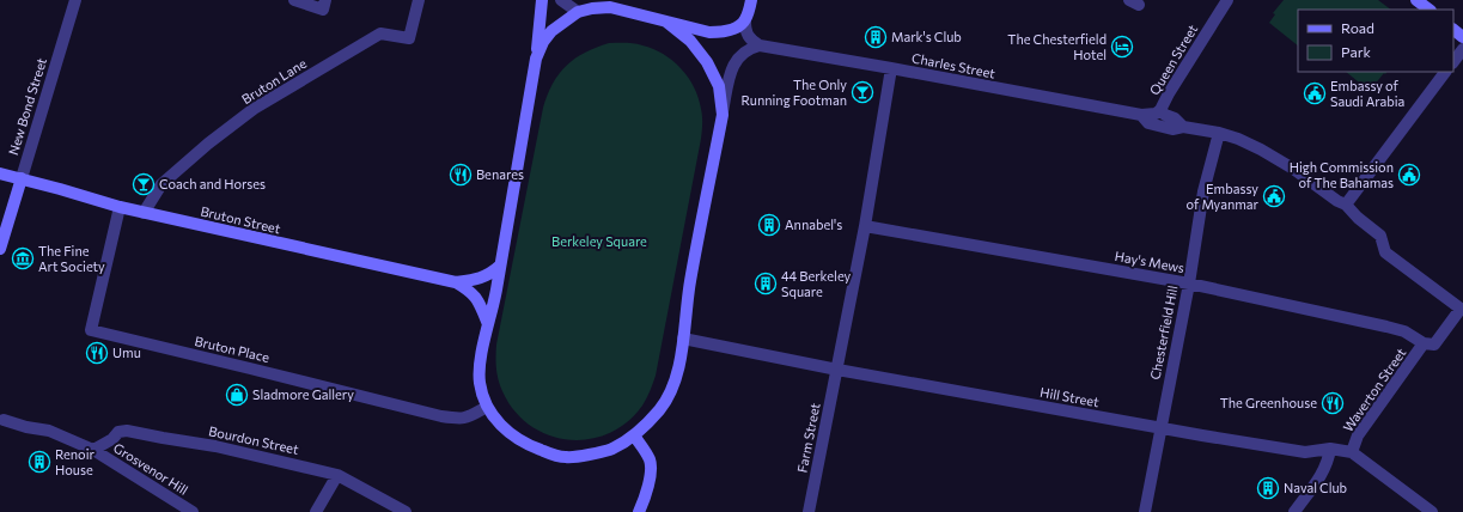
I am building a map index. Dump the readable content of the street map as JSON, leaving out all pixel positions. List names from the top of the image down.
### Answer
{
  "streets": {
    "street": [
      "Queen Street",
      "Charles Street",
      "Bruton Lane",
      "New Bond Street",
      "Bruton Street",
      "Hay's Mews",
      "Chesterfield Hill",
      "Bruton Place",
      "Waverton Street",
      "Hill Street",
      "Farm Street",
      "Bourdon Street",
      "Grosvenor Hill"
    ]
  },
  "crossings": [
    ["Queen Street", "Charles Street"],
    ["Charles Street", "Chesterfield Hill"],
    ["Charles Street", "Waverton Street"],
    ["Bruton Lane", "Bruton Street"],
    ["New Bond Street", "Bruton Street"],
    ["Bruton Street", "Bruton Place"],
    ["Hay's Mews", "Chesterfield Hill"],
    ["Hay's Mews", "Waverton Street"],
    ["Chesterfield Hill", "Hill Street"],
    ["Waverton Street", "Hill Street"],
    ["Hill Street", "Farm Street"],
    ["Bourdon Street", "Grosvenor Hill"]
  ],
  "parks": ["Berkeley Square"],
  "places": {
    "building": [
      "Mark's Club",
      "Annabel's",
      "44 Berkeley Square",
      "Renoir House",
      "Naval Club"
    ],
    "hotel": ["The Chesterfield Hotel"],
    "bar": ["The Only Running Footman", "Coach and Horses"],
    "public building": ["Embassy of Saudi Arabia", "High Commission of The Bahamas", "Embassy of Myanmar"],
    "restaurant": ["Benares", "Umu", "The Greenhouse"],
    "museum": ["The Fine Art Society"],
    "shop": ["Sladmore Gallery"]
  },
  "legend": ["Road", "Park"]
}
